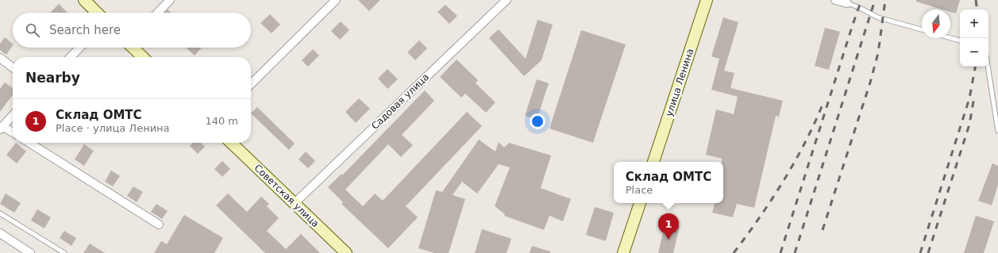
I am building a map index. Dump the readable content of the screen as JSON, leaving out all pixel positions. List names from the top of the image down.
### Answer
{
  "streets": {
    "street": ["улица Ленина", "Садовая улица", "Советская улица"]
  },
  "crossings": [
    ["Садовая улица", "Советская улица"]
  ],
  "north": "bottom",
  "page": {
    "map_buttons": ["+", "−"],
    "search": "Search here",
    "heading": "Nearby",
    "list": [
      {
        "mark": "1",
        "name": "Склад ОМТС",
        "note": "Place · улица Ленина",
        "value": "140 m"
      }
    ],
    "popup": ["Склад ОМТС", "Place"],
    "pins": "1"
  }
}
